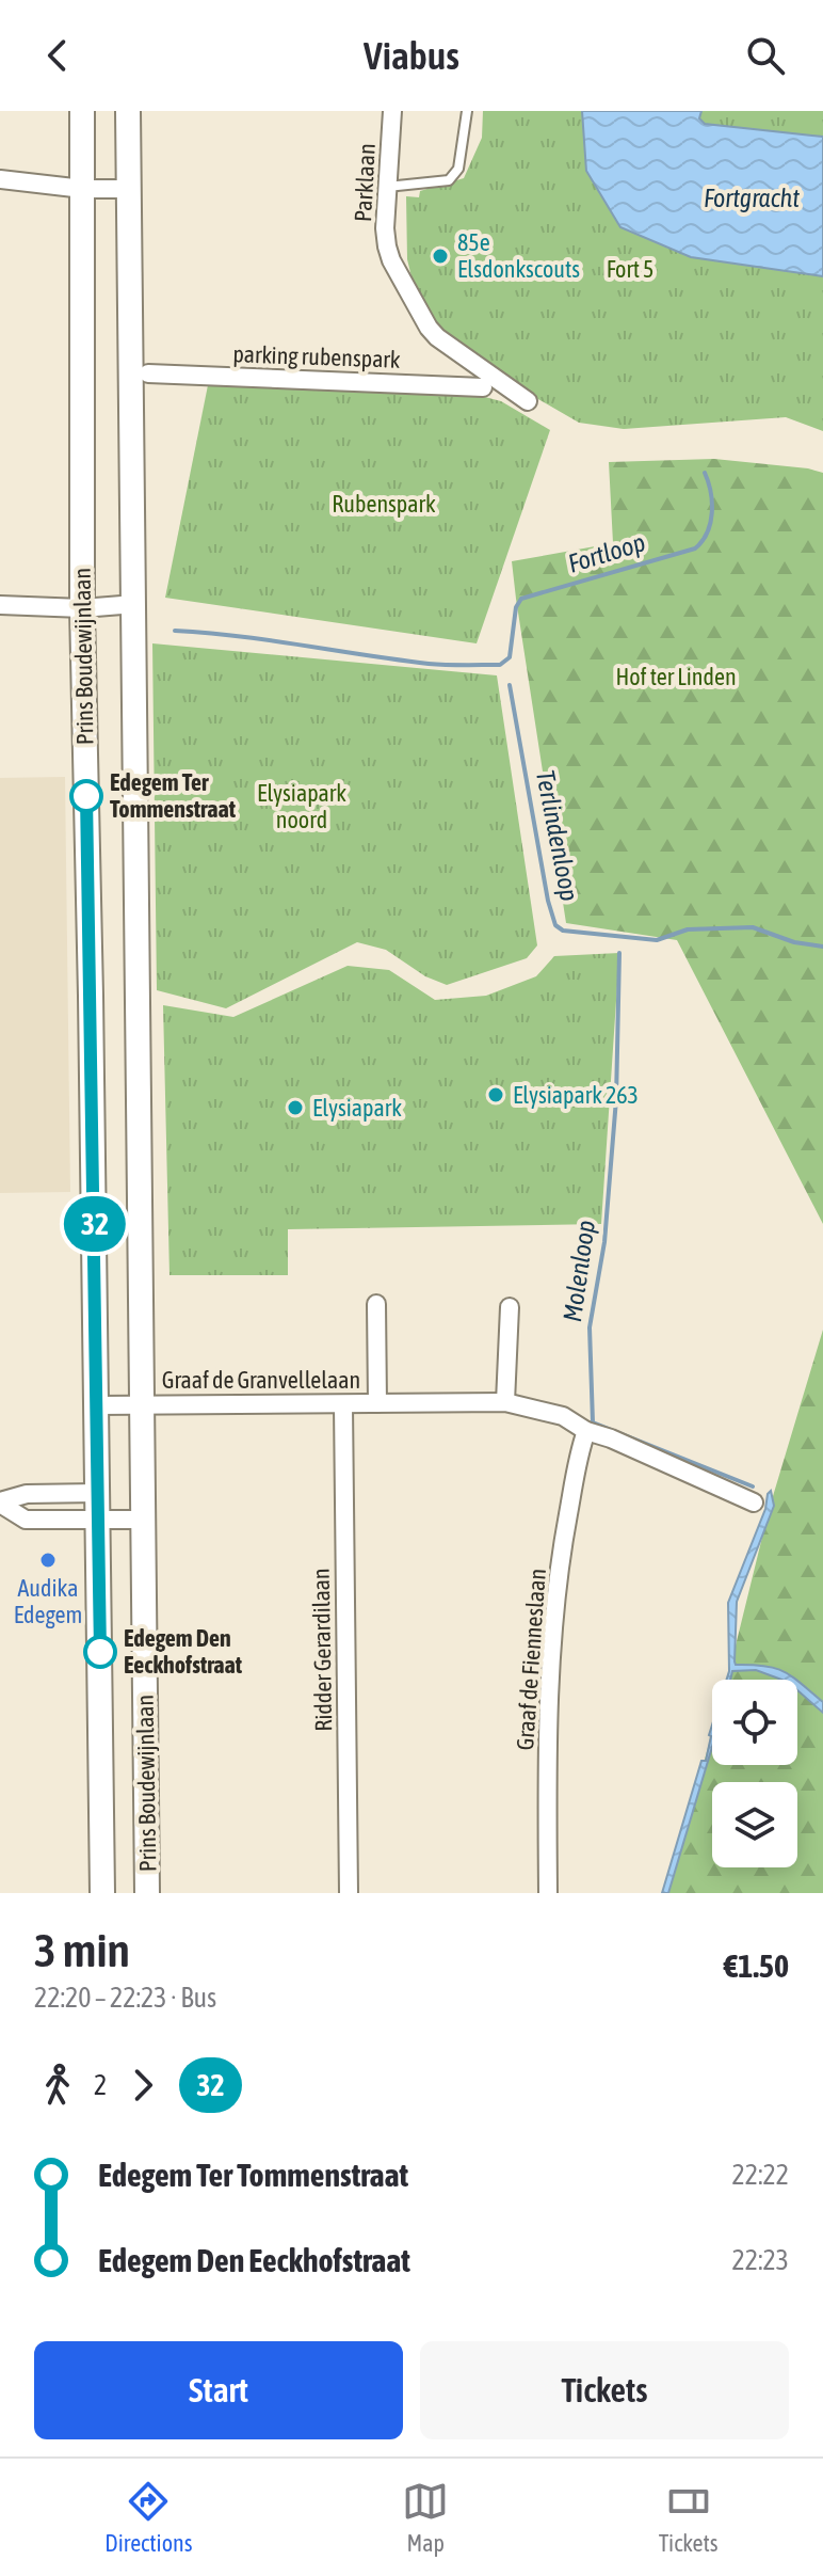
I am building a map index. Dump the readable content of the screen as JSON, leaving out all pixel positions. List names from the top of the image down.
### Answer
{
  "streets": {
    "main road": ["Prins Boudewijnlaan"],
    "street": [
      "Parklaan",
      "parking rubenspark",
      "Graaf de Granvellelaan",
      "Ridder Gerardilaan",
      "Graaf de Fienneslaan"
    ]
  },
  "crossings": [
    ["Prins Boudewijnlaan", "Graaf de Granvellelaan"],
    ["Graaf de Granvellelaan", "Ridder Gerardilaan"],
    ["Graaf de Granvellelaan", "Graaf de Fienneslaan"]
  ],
  "water": [
    "Fortgracht",
    "Fortloop",
    "Terlindenloop",
    "Molenloop"
  ],
  "parks": [
    "Fort 5",
    "Rubenspark",
    "Hof ter Linden",
    "Elysiapark noord"
  ],
  "places": [
    "85e Elsdonkscouts",
    "Edegem Ter Tommenstraat",
    "Elysiapark 263",
    "Elysiapark",
    "Audika Edegem",
    "Edegem Den Eeckhofstraat"
  ],
  "lines": ["bus line 32"],
  "page": {
    "header": "Viabus",
    "on_map": "32",
    "heading": ["3 min", "22:20 – 22:23 · Bus", "€1.50"],
    "legs": ["2", "32"],
    "list": [
      {
        "name": "Edegem Ter Tommenstraat",
        "value": "22:22"
      },
      {
        "name": "Edegem Den Eeckhofstraat",
        "value": "22:23"
      }
    ],
    "buttons": ["Start", "Tickets"],
    "tabs": ["Directions", "Map", "Tickets"]
  }
}
